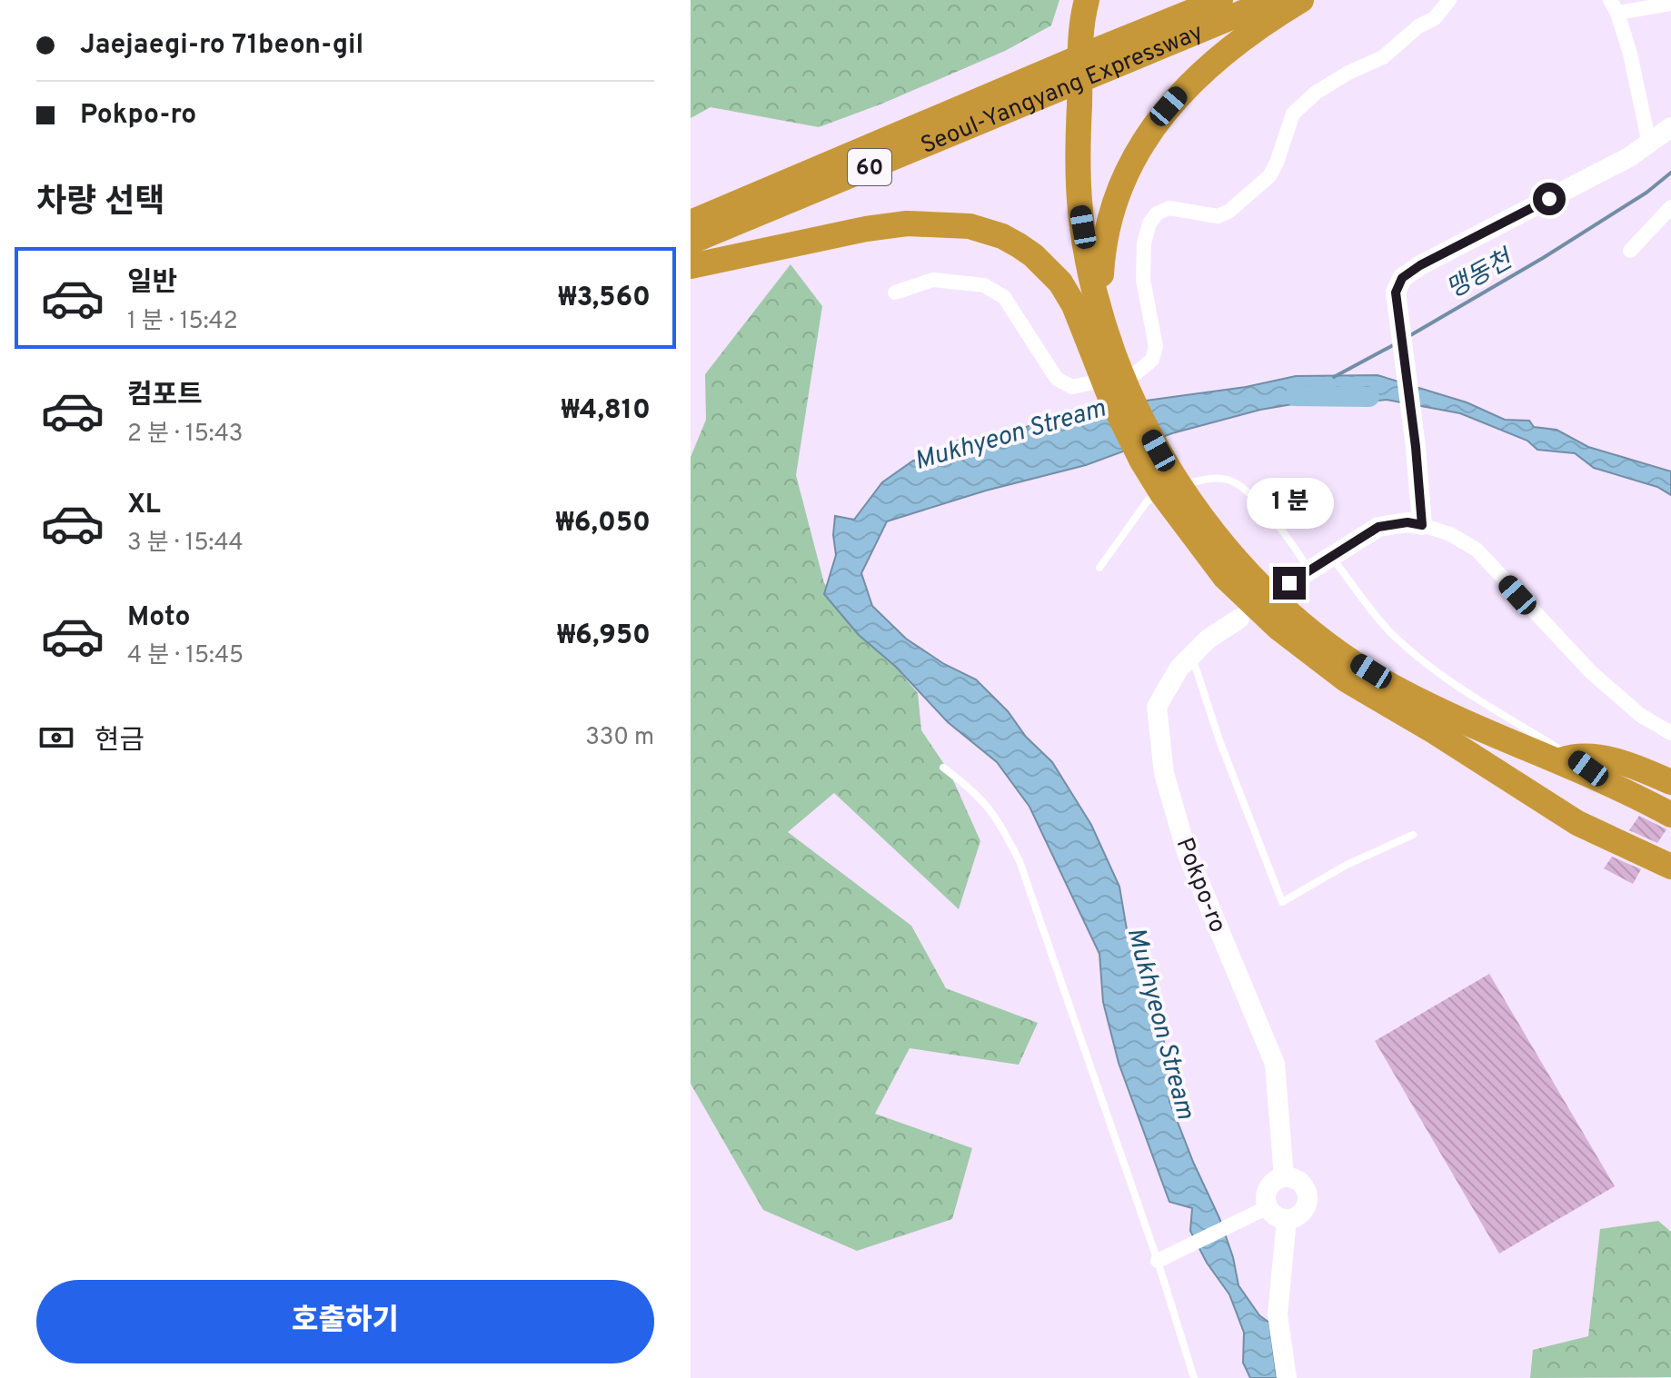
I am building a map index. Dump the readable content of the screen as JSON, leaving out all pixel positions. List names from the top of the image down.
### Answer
{
  "streets": {
    "highway": ["Seoul-Yangyang Expressway", "60"],
    "main road": ["Pokpo-ro"]
  },
  "water": ["맹동천", "Mukhyeon Stream"],
  "page": {
    "banner": ["Jaejaegi-ro 71beon-gil", "Pokpo-ro"],
    "heading": "차량 선택",
    "list": [
      {
        "name": "일반",
        "note": "1 분 · 15:42",
        "value": "₩3,560"
      },
      {
        "name": "컴포트",
        "note": "2 분 · 15:43",
        "value": "₩4,810"
      },
      {
        "name": "XL",
        "note": "3 분 · 15:44",
        "value": "₩6,050"
      },
      {
        "name": "Moto",
        "note": "4 분 · 15:45",
        "value": "₩6,950"
      }
    ],
    "bubble": "1 분",
    "pay": ["현금", "330 m"],
    "buttons": "호출하기"
  }
}
